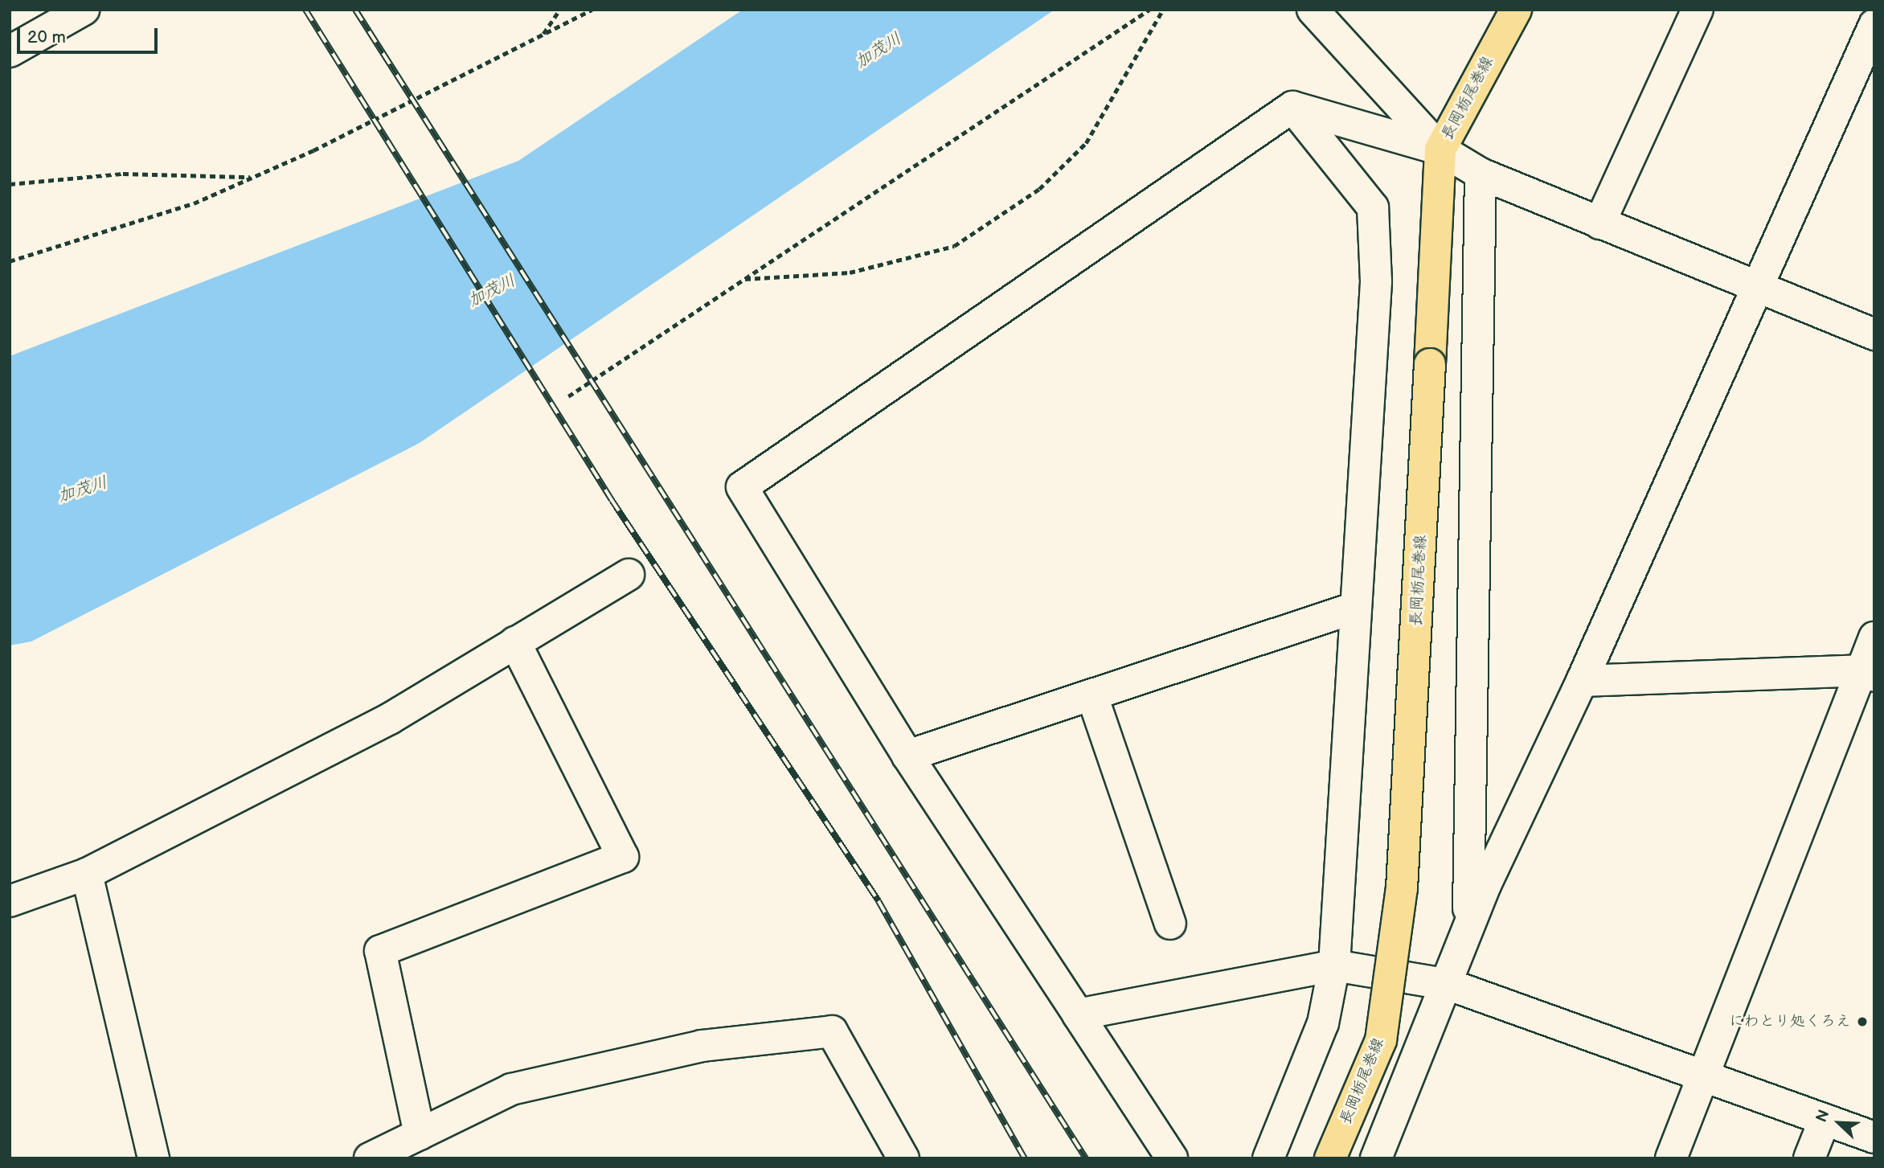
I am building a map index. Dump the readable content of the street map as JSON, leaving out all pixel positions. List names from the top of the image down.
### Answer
{
  "streets": {
    "main road": ["長岡栃尾巻線"]
  },
  "water": ["加茂川"],
  "places": ["にわとり処くろえ"],
  "scale_bar": "20 m",
  "north": "top left"
}
